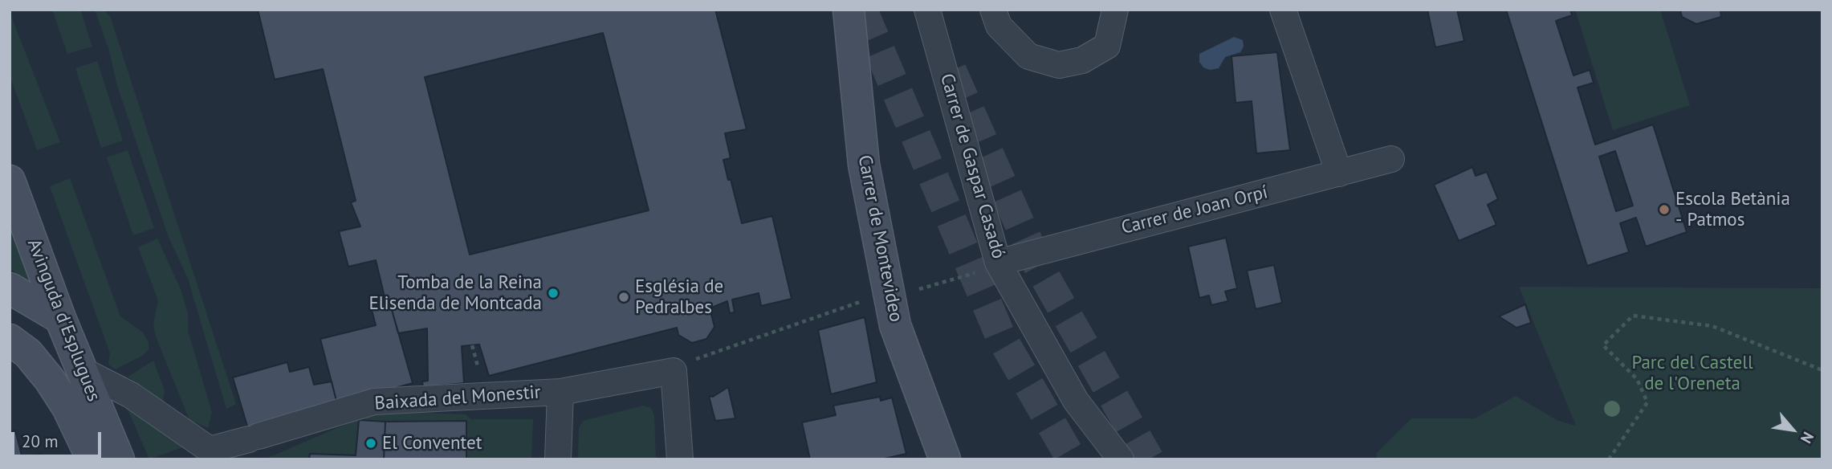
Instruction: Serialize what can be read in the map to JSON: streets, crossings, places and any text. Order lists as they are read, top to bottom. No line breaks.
{"streets":{"street":["Carrer de Gaspar Casadó","Carrer de Joan Orpí","Carrer de Montevideo","Avinguda d'Esplugues","Baixada del Monestir"]},"crossings":[["Carrer de Gaspar Casadó","Carrer de Joan Orpí"],["Avinguda d'Esplugues","Baixada del Monestir"]],"parks":["Parc del Castell de l'Oreneta"],"places":["Escola Betània - Patmos","Tomba de la Reina Elisenda de Montcada","Església de Pedralbes","El Conventet"],"scale_bar":"20 m","north":"bottom right"}
